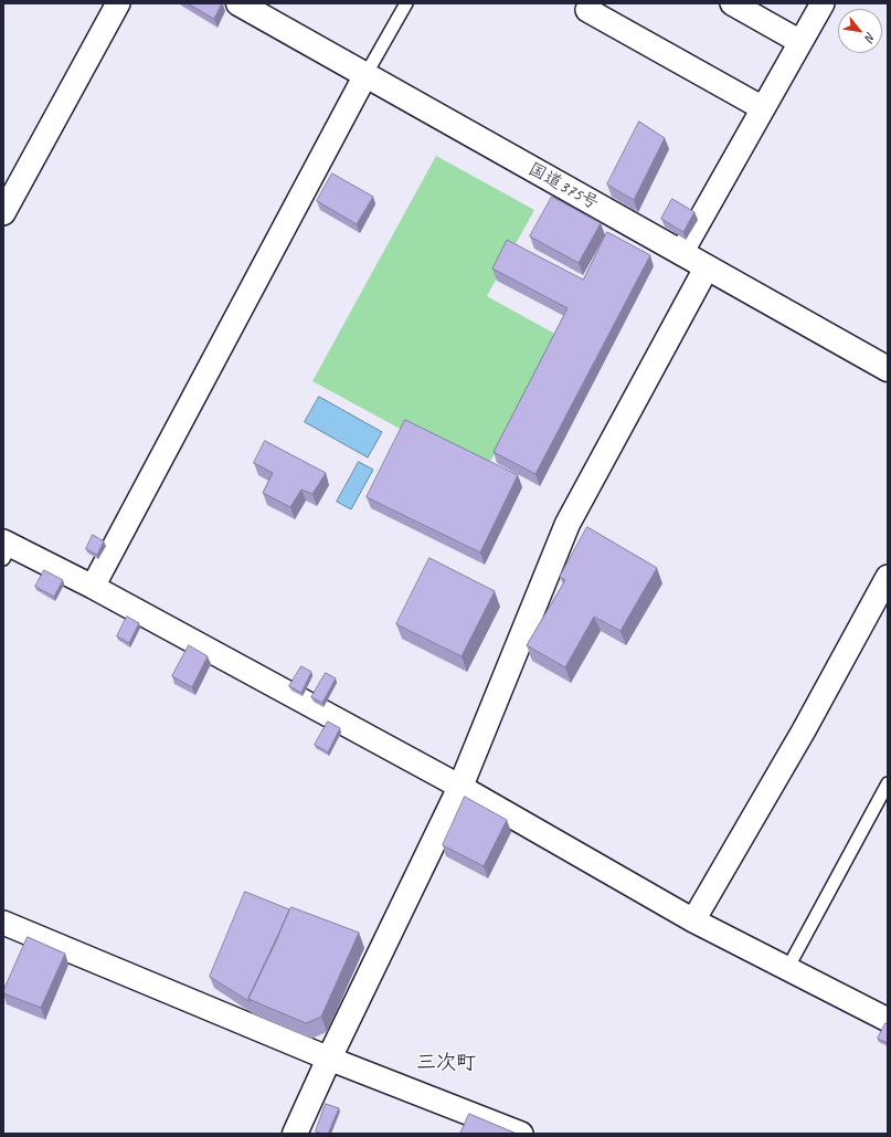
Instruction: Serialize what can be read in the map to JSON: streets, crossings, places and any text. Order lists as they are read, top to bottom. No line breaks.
{"streets":{"main road":["国道375号"]},"districts":["三次町"],"north":"bottom right"}
